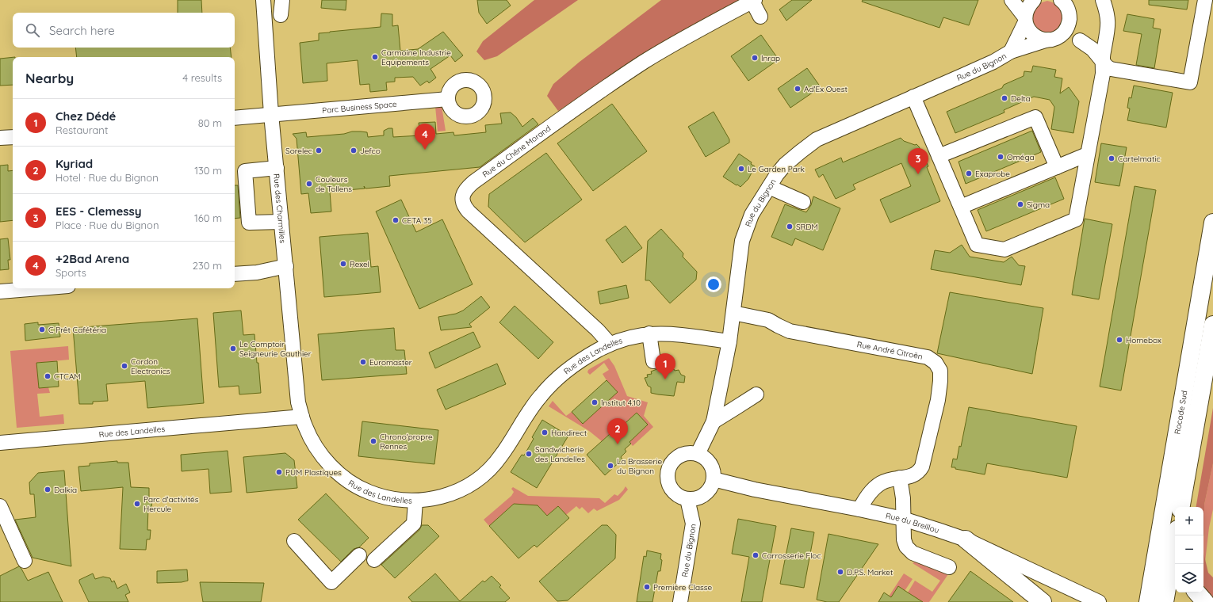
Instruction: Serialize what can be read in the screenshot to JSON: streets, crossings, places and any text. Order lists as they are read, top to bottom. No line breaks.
{"streets":{"highway":["Rocade Sud"],"street":["Rue du Bignon","Parc Business Space","Rue du Chêne Morand","Rue des Charmilles","Rue André Citroën","Rue des Landelles","Rue du Breillou"]},"crossings":[["Rue du Bignon","Rue André Citroën"],["Rue du Bignon","Rue des Landelles"],["Rue du Bignon","Rue du Breillou"],["Parc Business Space","Rue des Charmilles"],["Rue du Chêne Morand","Rue des Landelles"],["Rue des Charmilles","Rue des Landelles"],["Rue André Citroën","Rue du Breillou"]],"places":["Carmoine Industrie Equipements","Inrap","Ad'Ex Ouest","Delta","Sorelec","Jefco","Oméga","Cartelmatic","Le Garden Park","Exaprobe","Couleurs de Tollens","Sigma","CETA 35","SRDM","Rexel","C Prêt Cafétéria","Homebox","Le Comptoir Seigneurie Gauthier","Euromaster","Cordon Electronics","CTCAM","Institut 4.10","Handirect","Chrono'propre Rennes","Sandwicherie des Landelles","La Brasserie du Bignon","PUM Plastiques","Dalkia","Parc d'activités Hercule","Carrosserie Floc","D.P.S. Market","Première Classe"],"page":{"search":"Search here","heading":["Nearby","4 results"],"list":[{"mark":"1","name":"Chez Dédé","note":"Restaurant","value":"80 m"},{"mark":"2","name":"Kyriad","note":"Hotel · Rue du Bignon","value":"130 m"},{"mark":"3","name":"EES - Clemessy","note":"Place · Rue du Bignon","value":"160 m"},{"mark":"4","name":"+2Bad Arena","note":"Sports","value":"230 m"}],"pins":["4","3","1","2"],"map_buttons":["+","−"]}}
